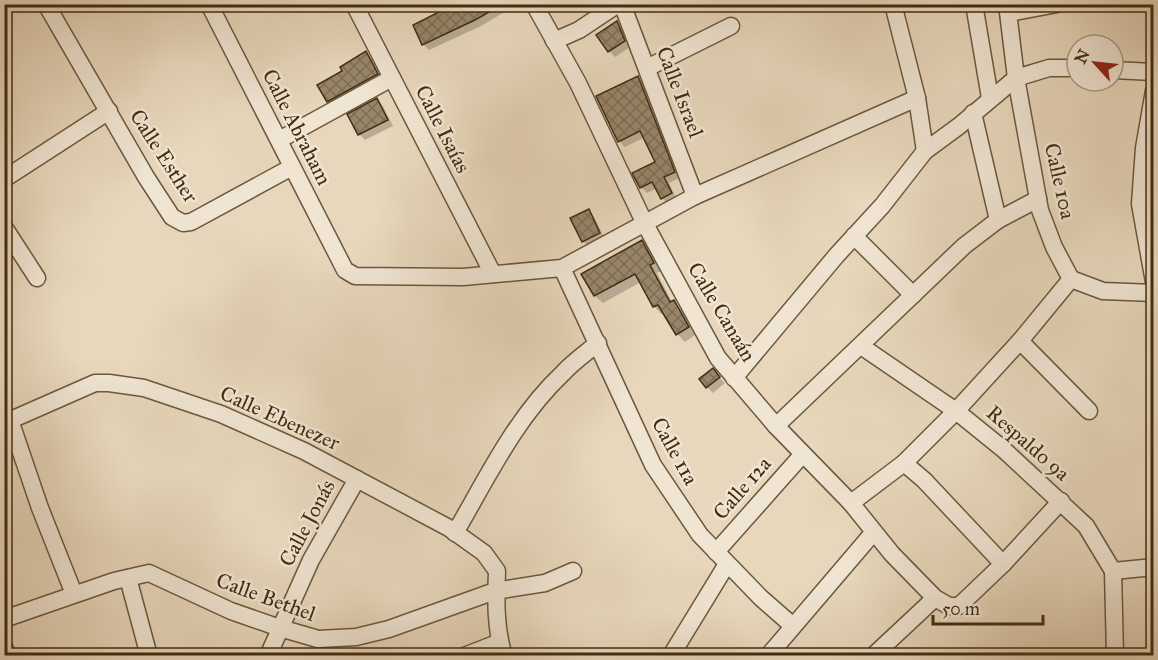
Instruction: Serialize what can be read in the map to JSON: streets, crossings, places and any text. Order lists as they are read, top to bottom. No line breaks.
{"streets":{"street":["Calle Israel","Calle Abraham","Calle Isaías","Calle Esther","Calle 10a","Calle Canaán","Calle Ebenezer","Respaldo 9a","Calle 11a","Calle 12a","Calle Jonás","Calle Bethel"]},"crossings":[["Calle Abraham","Calle Isaías"],["Calle Abraham","Calle Esther"],["Calle Canaán","Calle 12a"],["Calle Ebenezer","Calle Jonás"],["Calle Ebenezer","Calle Bethel"],["Calle 11a","Calle 12a"],["Calle Jonás","Calle Bethel"]],"scale_bar":"50 m","north":"top left"}
